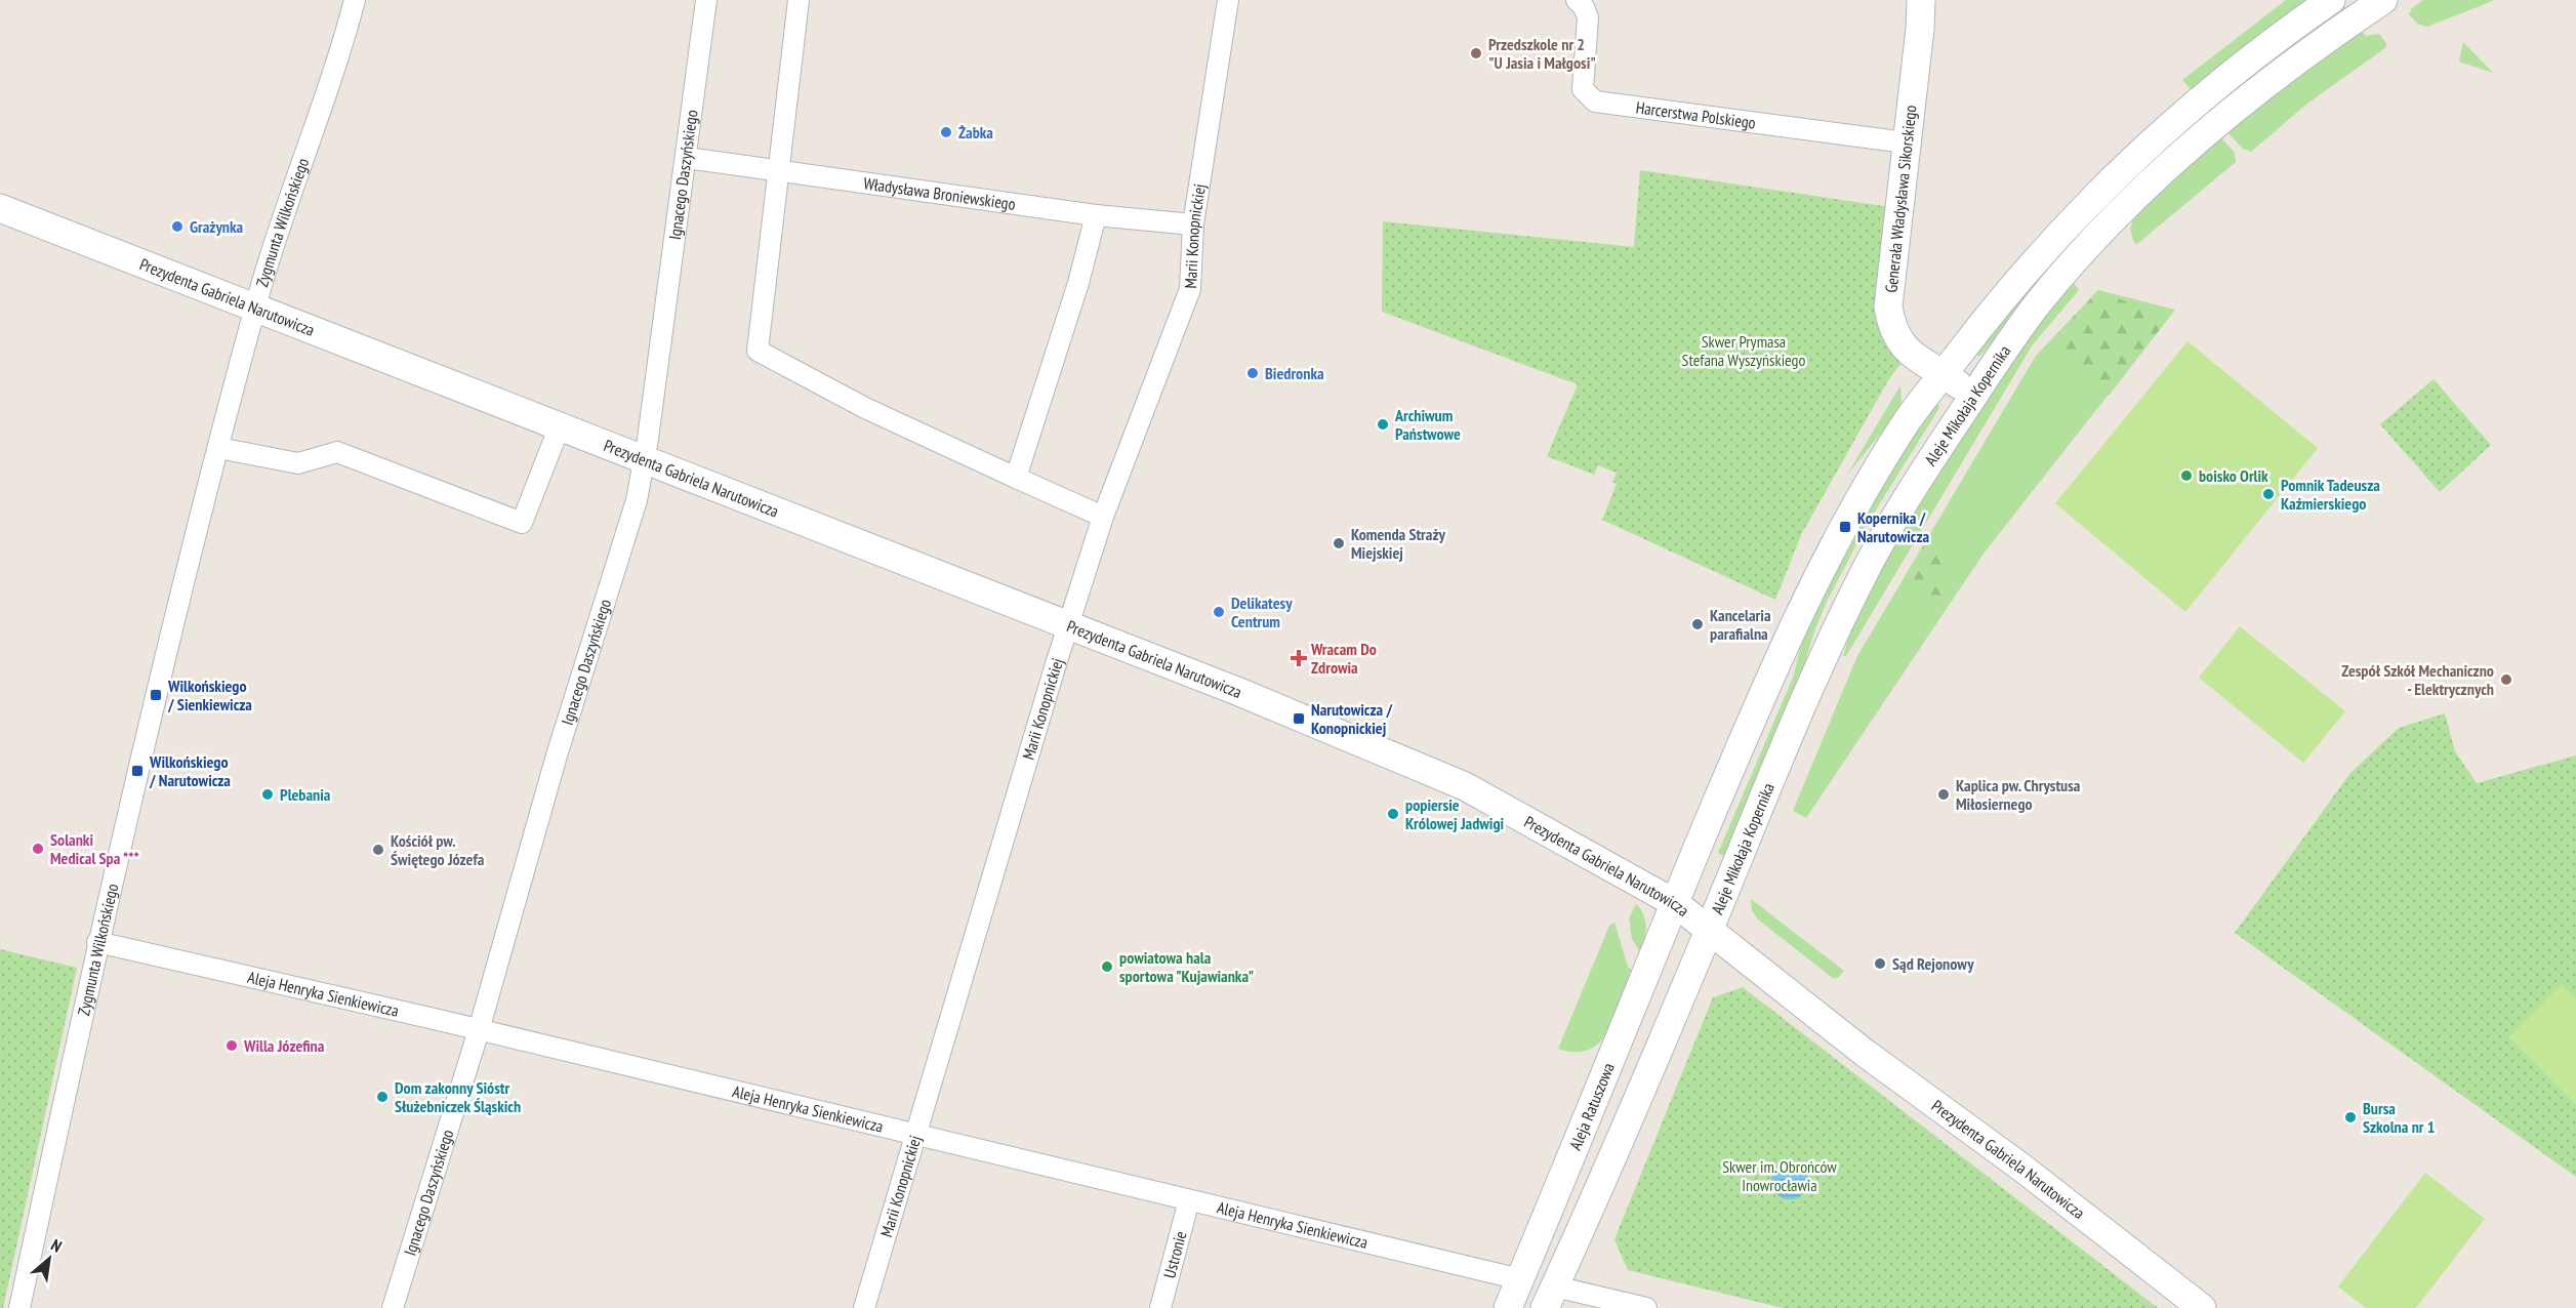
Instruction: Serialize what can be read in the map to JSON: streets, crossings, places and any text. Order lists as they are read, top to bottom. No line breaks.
{"streets":{"street":["Harcerstwa Polskiego","Ignacego Daszyńskiego","Władysława Broniewskiego","Generała Władysława Sikorskiego","Zygmunta Wilkońskiego","Marii Konopnickiej","Prezydenta Gabriela Narutowicza","Aleje Mikołaja Kopernika","Aleja Henryka Sienkiewicza","Aleja Ratuszowa","Ustronie"]},"crossings":[["Harcerstwa Polskiego","Generała Władysława Sikorskiego"],["Ignacego Daszyńskiego","Władysława Broniewskiego"],["Ignacego Daszyńskiego","Prezydenta Gabriela Narutowicza"],["Ignacego Daszyńskiego","Aleja Henryka Sienkiewicza"],["Władysława Broniewskiego","Marii Konopnickiej"],["Generała Władysława Sikorskiego","Aleje Mikołaja Kopernika"],["Zygmunta Wilkońskiego","Prezydenta Gabriela Narutowicza"],["Zygmunta Wilkońskiego","Aleja Henryka Sienkiewicza"],["Marii Konopnickiej","Prezydenta Gabriela Narutowicza"],["Marii Konopnickiej","Aleja Henryka Sienkiewicza"],["Prezydenta Gabriela Narutowicza","Aleje Mikołaja Kopernika"],["Prezydenta Gabriela Narutowicza","Aleja Ratuszowa"],["Aleje Mikołaja Kopernika","Aleja Ratuszowa"],["Aleja Henryka Sienkiewicza","Aleja Ratuszowa"],["Aleja Henryka Sienkiewicza","Ustronie"]],"parks":["Skwer Prymasa Stefana Wyszyńskiego","Skwer im. Obrońców Inowrocławia"],"places":{"other":["Przedszkole nr 2 \"U Jasia i Małgosi\"","Żabka","Grażynka","Biedronka","Archiwum Państwowe","boisko Orlik","Pomnik Tadeusza Kaźmierskiego","Komenda Straży Miejskiej","Delikatesy Centrum","Kancelaria parafialna","Zespół Szkół Mechaniczno - Elektrycznych","Plebania","Kaplica pw. Chrystusa Miłosiernego","popiersie Królowej Jadwigi","Solanki Medical Spa ***","Kościół pw. Świętego Józefa","Sąd Rejonowy","powiatowa hala sportowa \"Kujawianka\"","Willa Józefina","Dom zakonny Sióstr Służebniczek Śląskich","Bursa Szkolna nr 1"],"transit":["Kopernika / Narutowicza","Wilkońskiego / Sienkiewicza","Narutowicza / Konopnickiej","Wilkońskiego / Narutowicza"],"health":["Wracam Do Zdrowia"]},"north":"top right"}
